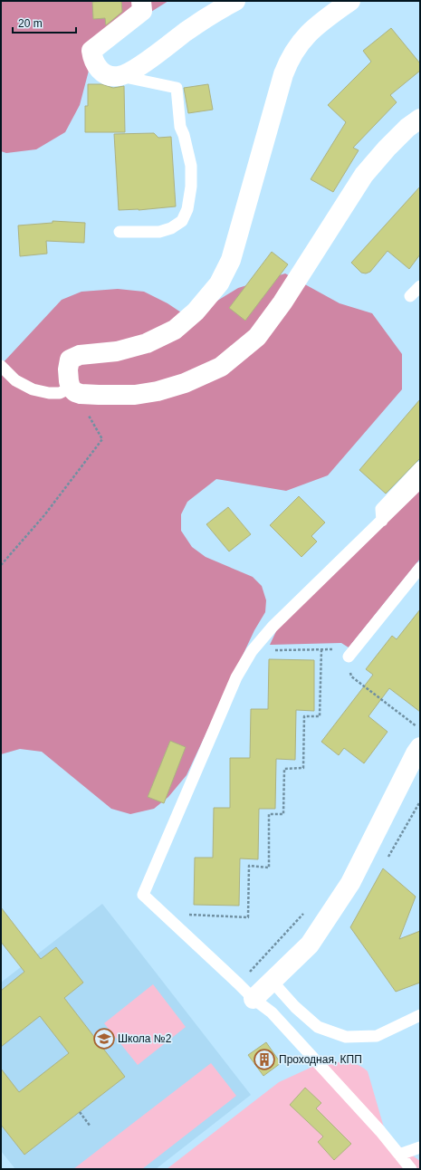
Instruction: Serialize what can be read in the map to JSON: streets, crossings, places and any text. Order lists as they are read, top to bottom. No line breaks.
{"places":{"school or university":["Школа №2"],"building":["Проходная, КПП"]},"scale_bar":"20 m"}
